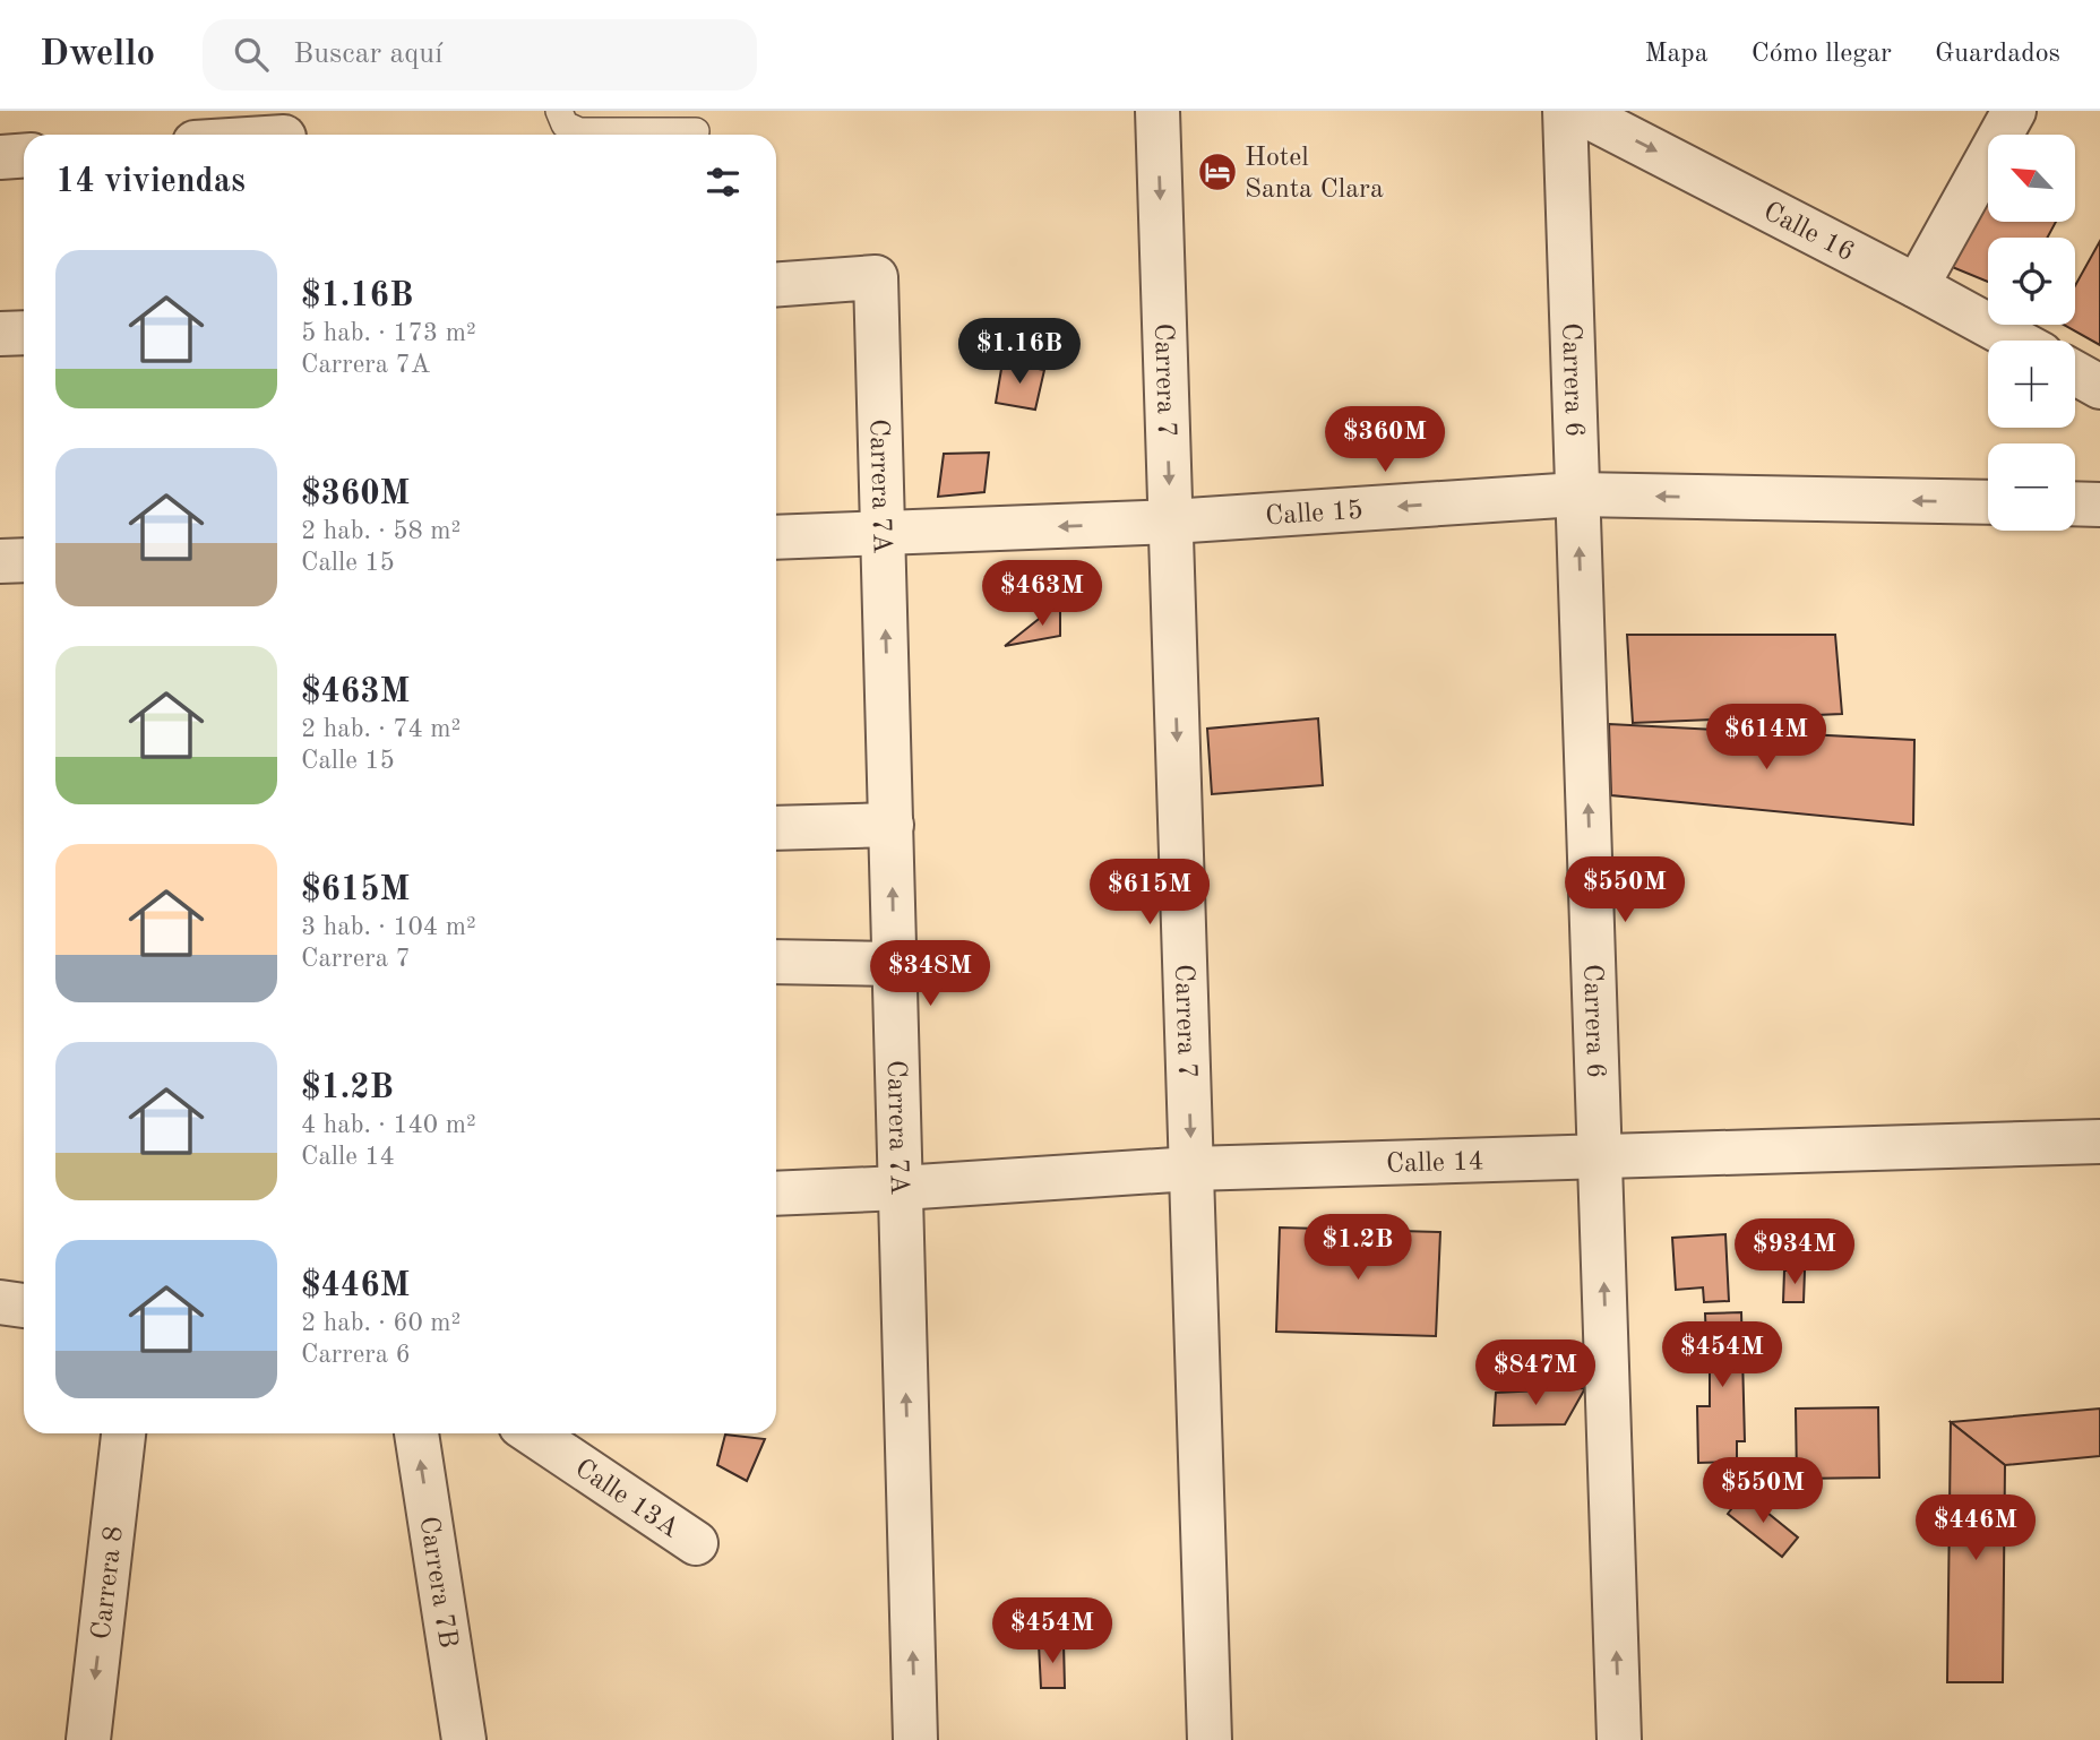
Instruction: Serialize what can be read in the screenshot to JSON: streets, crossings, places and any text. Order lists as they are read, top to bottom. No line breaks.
{"streets":{"street":["Calle 16","Carrera 7","Carrera 6","Carrera 7A","Calle 15","Calle 14","Calle 13A","Carrera 8","Carrera 7B"]},"crossings":[["Carrera 7","Calle 15"],["Carrera 7","Calle 14"],["Carrera 6","Calle 15"],["Carrera 6","Calle 14"],["Carrera 7A","Calle 15"],["Carrera 7A","Calle 14"]],"one_way":["Calle 16","Carrera 7","Carrera 6","Carrera 7A","Calle 15","Carrera 8","Carrera 7B"],"places":{"hotel":["Hotel Santa Clara"]},"north":"top left","page":{"header":"Dwello","search":"Buscar aquí","nav":["Mapa","Cómo llegar","Guardados"],"map_buttons":["+","−"],"heading":"14 viviendas","list":[{"name":"$1.16B","note":"5 hab. · 173 m² · Carrera 7A"},{"name":"$360M","note":"2 hab. · 58 m² · Calle 15"},{"name":"$463M","note":"2 hab. · 74 m² · Calle 15"},{"name":"$615M","note":"3 hab. · 104 m² · Carrera 7"},{"name":"$1.2B","note":"4 hab. · 140 m² · Calle 14"},{"name":"$446M","note":"2 hab. · 60 m² · Carrera 6"}],"price":["$1.16B","$360M","$463M","$614M","$550M","$615M","$348M","$1.2B","$934M","$454M","$847M","$550M","$446M","$454M"]}}
